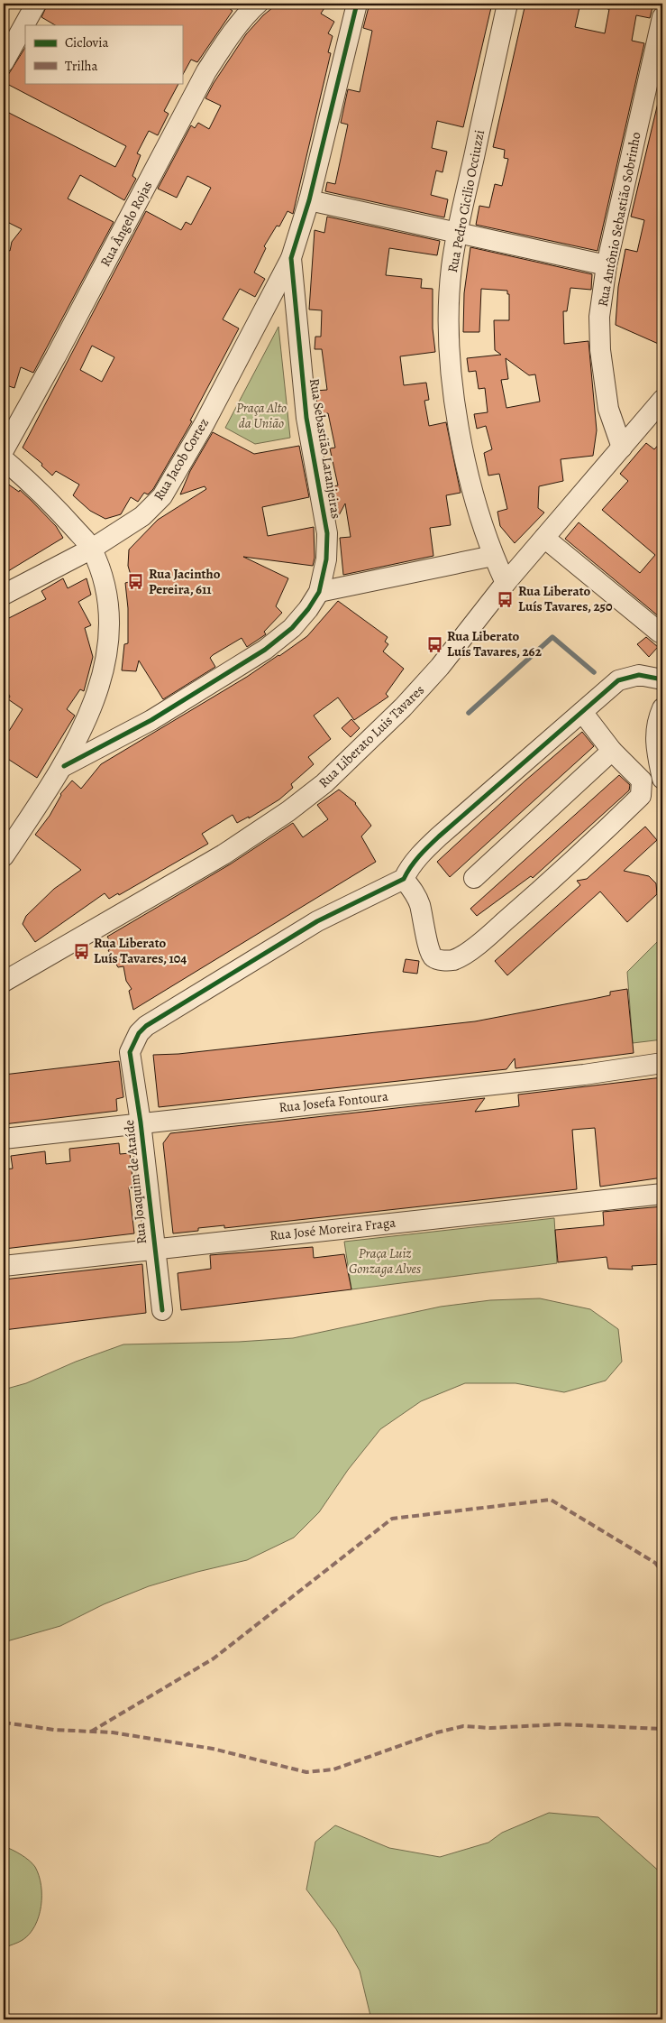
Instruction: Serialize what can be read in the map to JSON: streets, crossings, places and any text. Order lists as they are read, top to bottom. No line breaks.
{"streets":{"street":["Rua Pedro Cicilio Occiuzzi","Rua Antônio Sebastião Sobrinho","Rua Ângelo Rojas","Rua Sebastião Laranjeiras","Rua Jacob Cortez","Rua Liberato Luis Tavares","Rua Josefa Fontoura","Rua Joaquim de Ataíde","Rua José Moreira Fraga"]},"crossings":[["Rua Pedro Cicilio Occiuzzi","Rua Liberato Luis Tavares"],["Rua Antônio Sebastião Sobrinho","Rua Liberato Luis Tavares"],["Rua Sebastião Laranjeiras","Rua Jacob Cortez"],["Rua Josefa Fontoura","Rua Joaquim de Ataíde"],["Rua Joaquim de Ataíde","Rua José Moreira Fraga"]],"parks":["Praça Alto da União","Praça Luiz Gonzaga Alves"],"places":{"bus stop":["Rua Jacintho Pereira, 611","Rua Liberato Luís Tavares, 250","Rua Liberato Luís Tavares, 262","Rua Liberato Luís Tavares, 104"]},"legend":["Ciclovia","Trilha"]}
